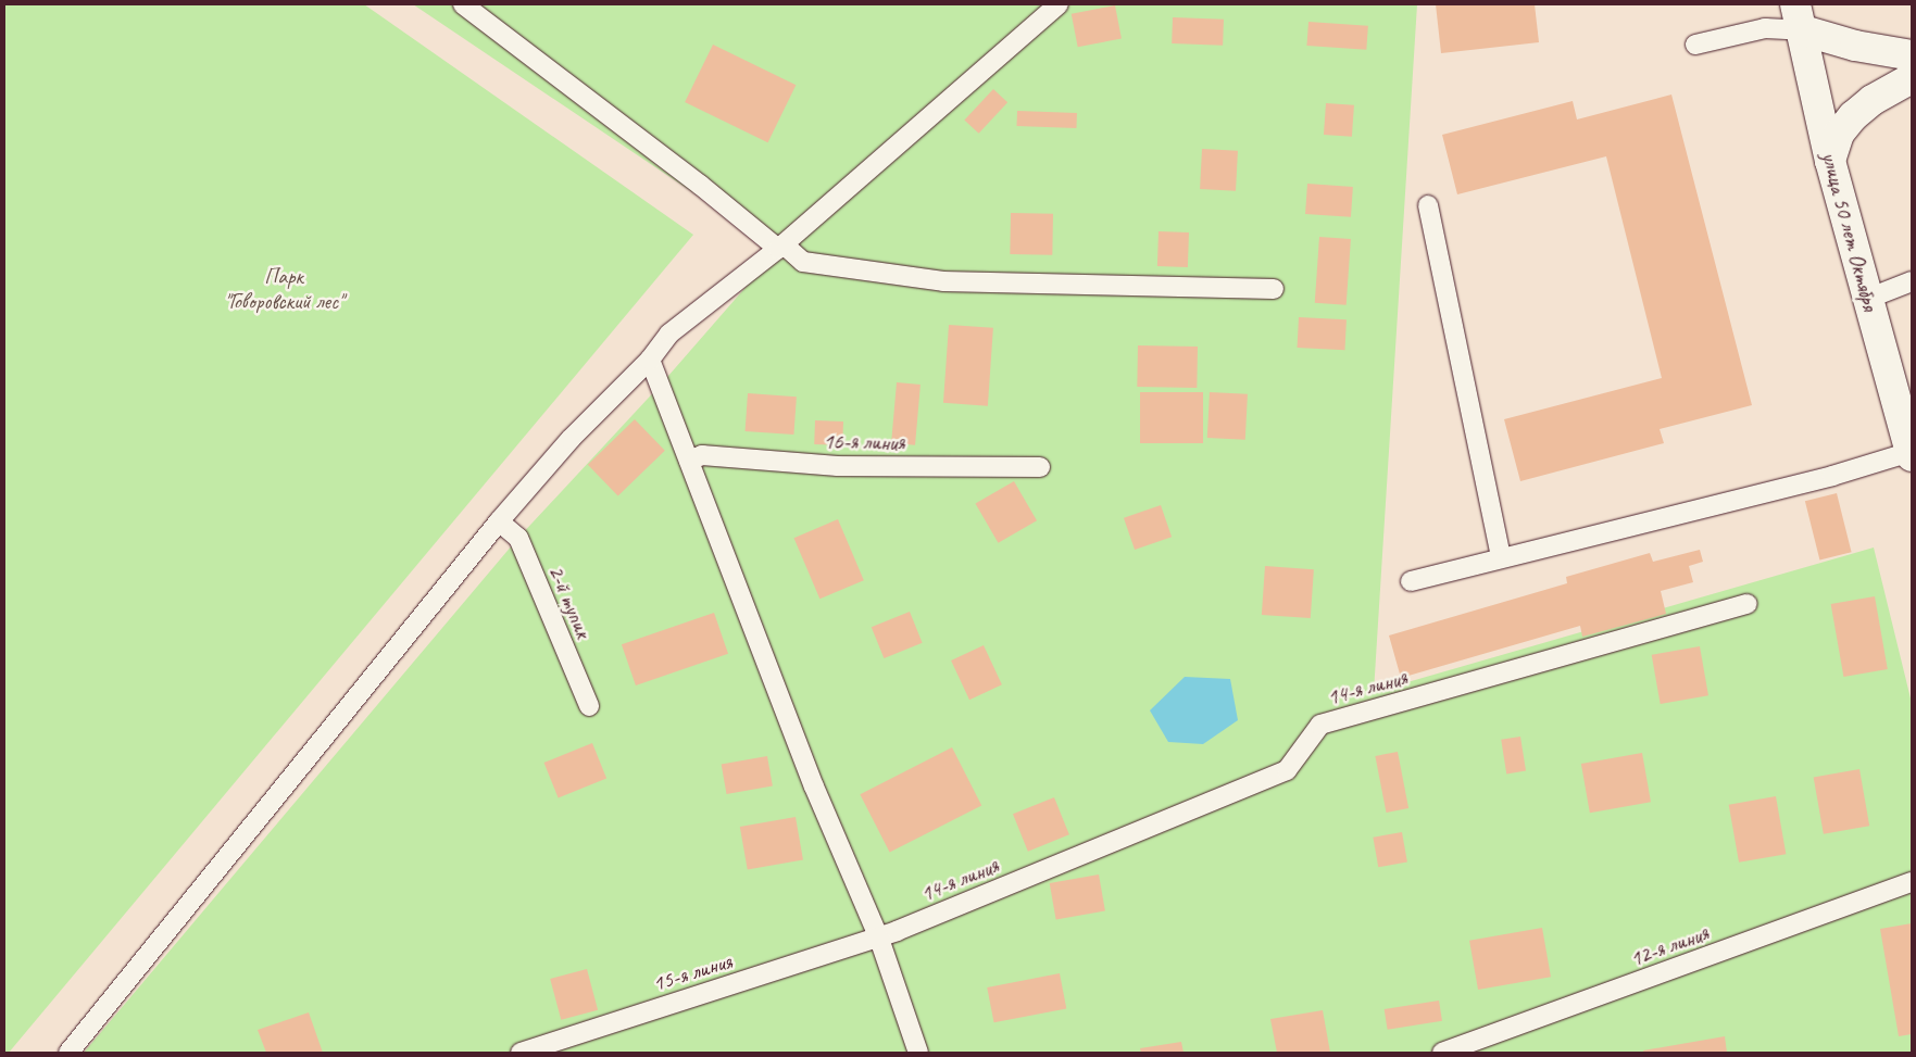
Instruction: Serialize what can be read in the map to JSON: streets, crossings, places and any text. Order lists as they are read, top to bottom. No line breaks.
{"streets":{"street":["улица 50 лет Октября"],"lane":["16-я линия","2-й тупик","14-я линия","12-я линия","15-я линия"]},"crossings":[["14-я линия","15-я линия"]],"parks":["Парк \"Говоровский лес\""]}
